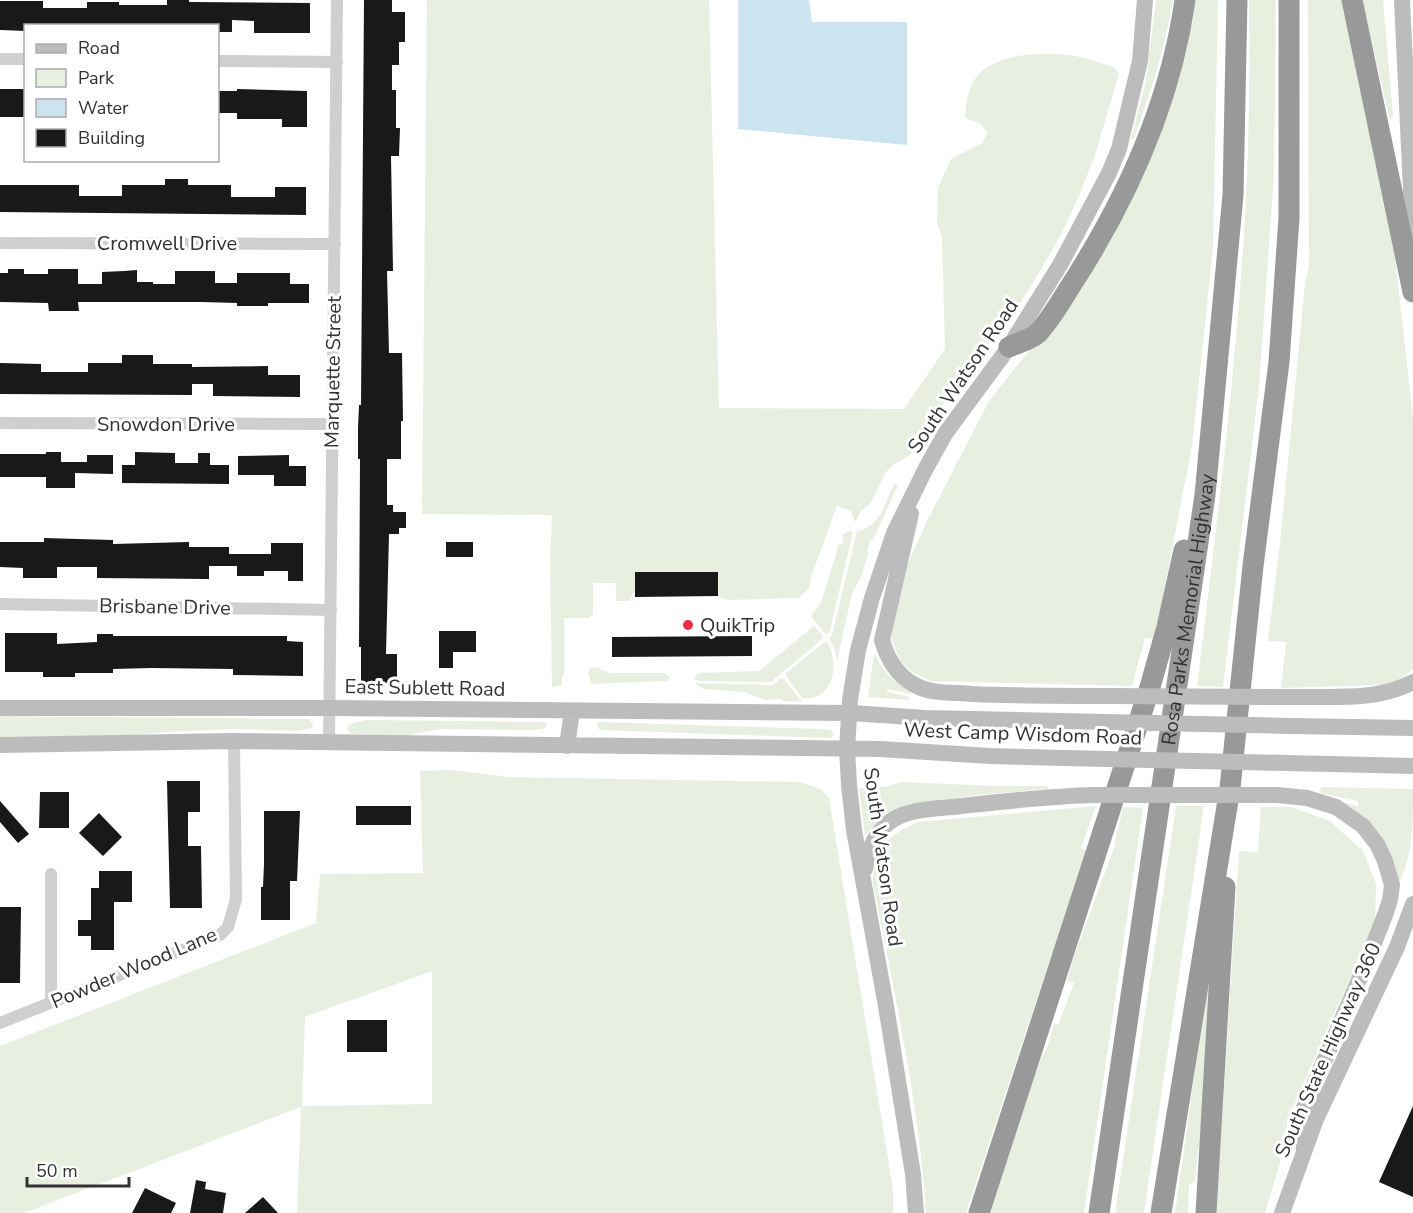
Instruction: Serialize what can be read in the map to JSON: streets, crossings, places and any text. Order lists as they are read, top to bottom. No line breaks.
{"streets":{"highway":["Rosa Parks Memorial Highway"],"main road":["South Watson Road","East Sublett Road","West Camp Wisdom Road","South State Highway 360"],"street":["Cromwell Drive","Marquette Street","Snowdon Drive","Brisbane Drive","Powder Wood Lane"]},"crossings":[["Cromwell Drive","Marquette Street"],["Marquette Street","Snowdon Drive"],["Marquette Street","Brisbane Drive"],["Marquette Street","East Sublett Road"],["South Watson Road","East Sublett Road"],["South Watson Road","West Camp Wisdom Road"],["East Sublett Road","West Camp Wisdom Road"]],"places":["QuikTrip"],"legend":["Road","Park","Water","Building"],"scale_bar":"50 m"}
